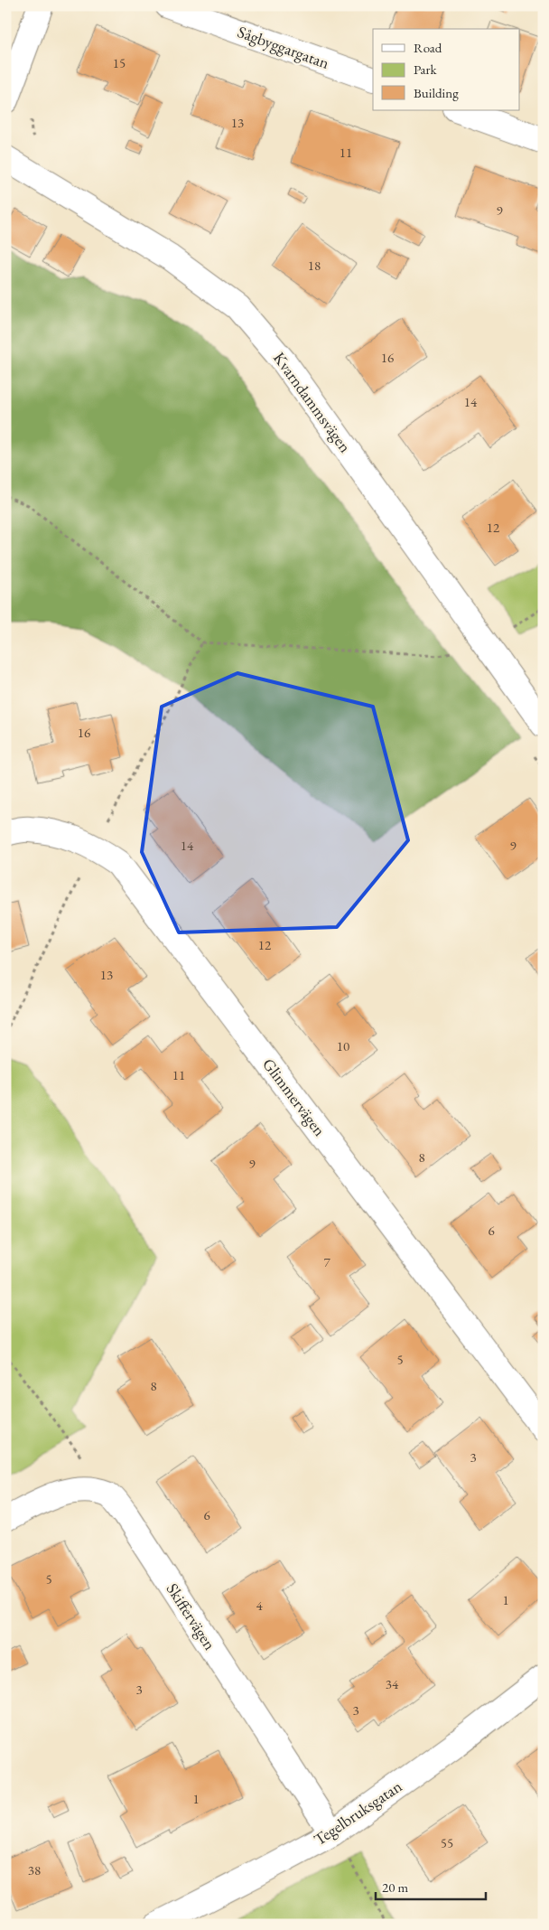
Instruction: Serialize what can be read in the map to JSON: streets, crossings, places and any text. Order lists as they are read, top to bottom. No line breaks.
{"streets":{"street":["Sågbyggargatan","Kvarndammsvägen","Glimmervägen","Skiffervägen","Tegelbruksgatan"]},"crossings":[["Skiffervägen","Tegelbruksgatan"]],"house_numbers":["15","13","11","9","18","16","14","12","16","14","9","12","13","10","11","8","9","6","7","5","8","3","6","5","1","4","34","3","3","1","55","38"],"legend":["Road","Park","Building"],"scale_bar":"20 m"}
